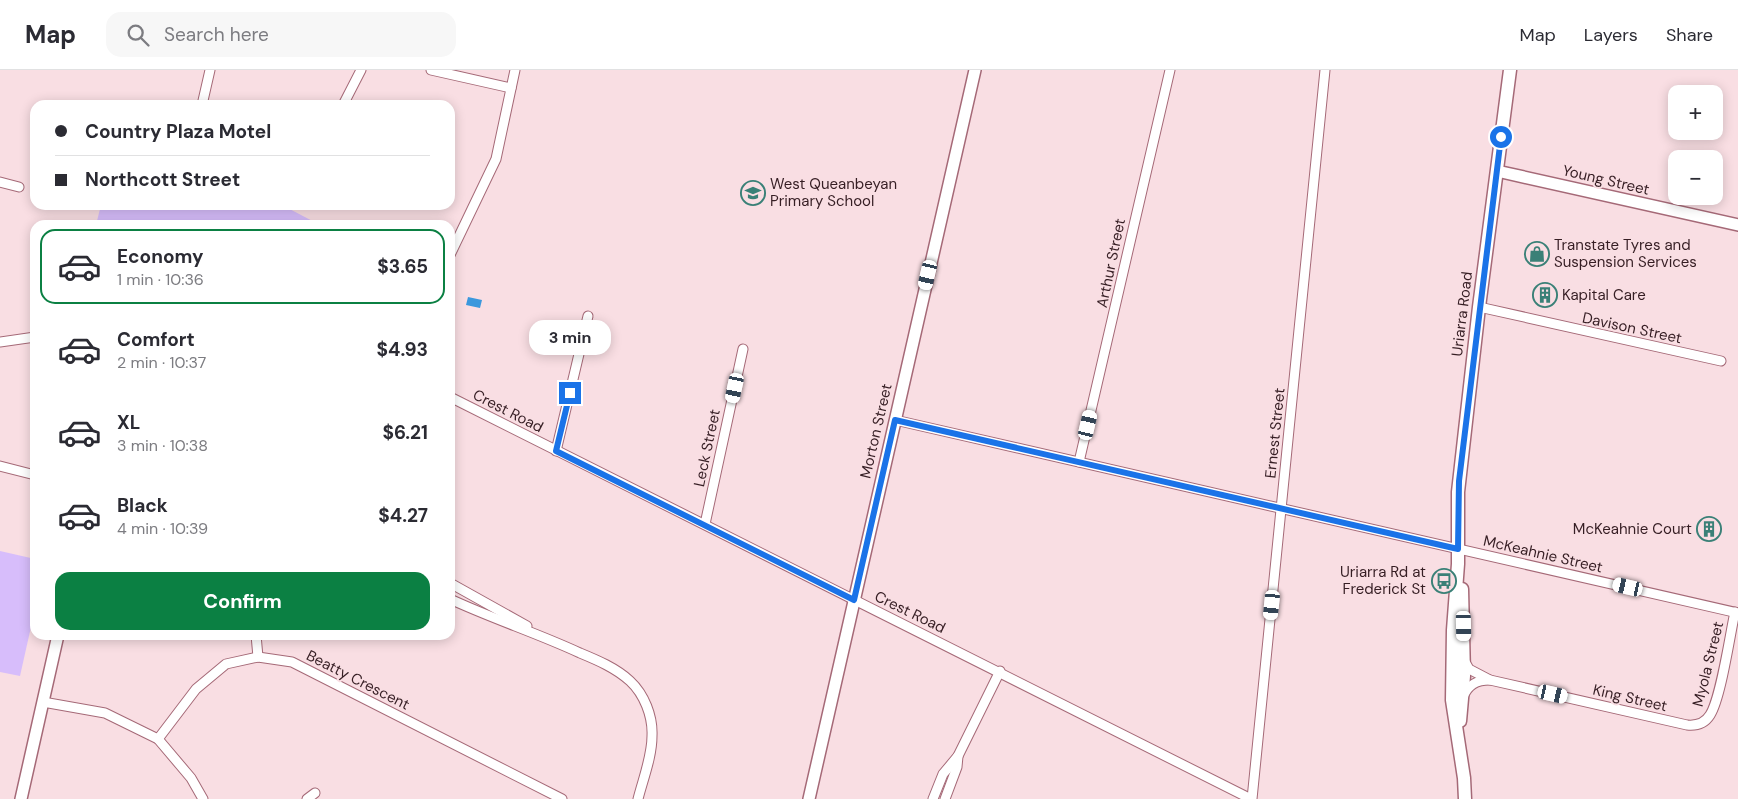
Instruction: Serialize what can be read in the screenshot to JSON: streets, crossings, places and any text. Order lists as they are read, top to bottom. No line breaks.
{"streets":{"main road":["Uriarra Road"],"street":["Young Street","Arthur Street","Davison Street","Crest Road","Morton Street","Ernest Street","Leck Street","McKeahnie Street","Myola Street","Beatty Crescent","King Street"]},"crossings":[["Young Street","Uriarra Road"],["Arthur Street","McKeahnie Street"],["Uriarra Road","Davison Street"],["Uriarra Road","McKeahnie Street"],["Uriarra Road","King Street"],["Crest Road","Morton Street"],["Crest Road","Ernest Street"],["Crest Road","Leck Street"],["Morton Street","McKeahnie Street"],["Ernest Street","McKeahnie Street"],["McKeahnie Street","Myola Street"],["Myola Street","King Street"]],"places":{"school or university":["West Queanbeyan Primary School"],"shop":["Transtate Tyres and Suspension Services"],"building":["Kapital Care","McKeahnie Court"],"bus stop":["Uriarra Rd at Frederick St"]},"page":{"header":"Map","search":"Search here","nav":["Map","Layers","Share"],"map_buttons":["+","−"],"banner":["Country Plaza Motel","Northcott Street"],"list":[{"name":"Economy","note":"1 min · 10:36","value":"$3.65"},{"name":"Comfort","note":"2 min · 10:37","value":"$4.93"},{"name":"XL","note":"3 min · 10:38","value":"$6.21"},{"name":"Black","note":"4 min · 10:39","value":"$4.27"}],"bubble":"3 min","buttons":"Confirm"}}
